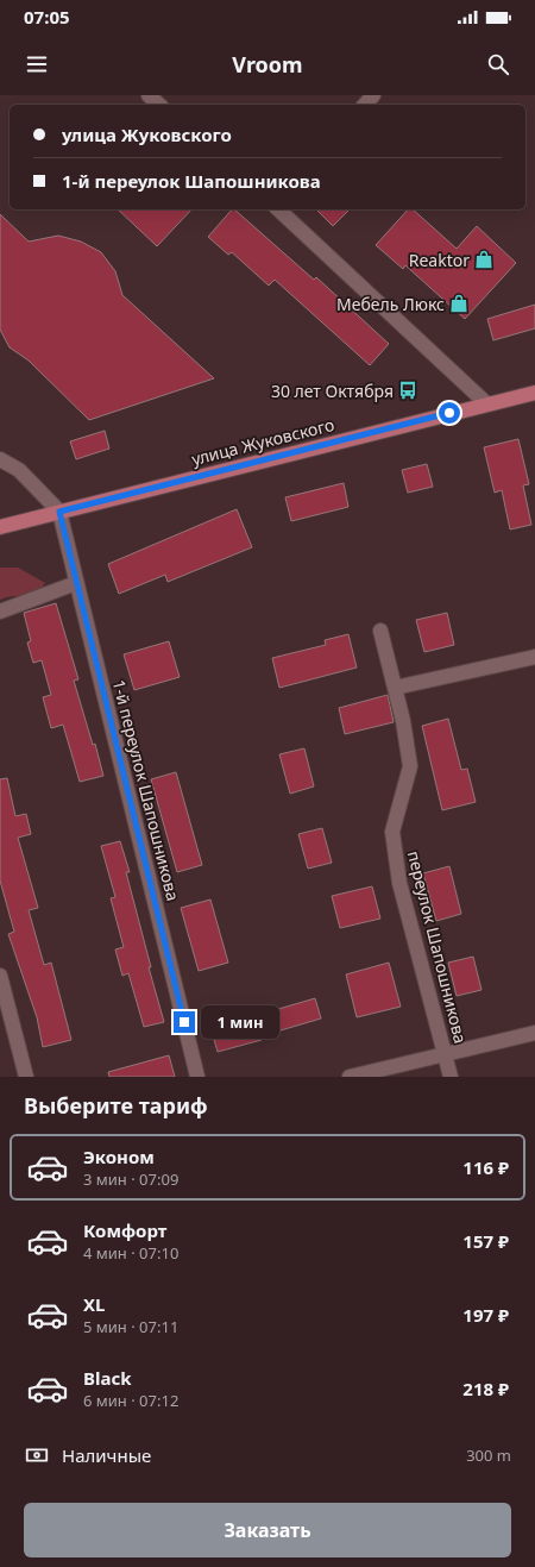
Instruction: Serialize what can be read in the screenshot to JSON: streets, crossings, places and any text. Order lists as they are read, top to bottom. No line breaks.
{"streets":{"main road":["улица Жуковского"],"street":["1-й переулок Шапошникова","переулок Шапошникова"]},"crossings":[["улица Жуковского","1-й переулок Шапошникова"]],"places":{"shop":["Reaktor","Мебель Люкс"],"bus stop":["30 лет Октября"]},"page":{"status":"07:05","header":"Vroom","banner":["улица Жуковского","1-й переулок Шапошникова"],"bubble":"1 мин","heading":"Выберите тариф","list":[{"name":"Эконом","note":"3 мин · 07:09","value":"116 ₽"},{"name":"Комфорт","note":"4 мин · 07:10","value":"157 ₽"},{"name":"XL","note":"5 мин · 07:11","value":"197 ₽"},{"name":"Black","note":"6 мин · 07:12","value":"218 ₽"}],"pay":["Наличные","300 m"],"buttons":"Заказать"}}
